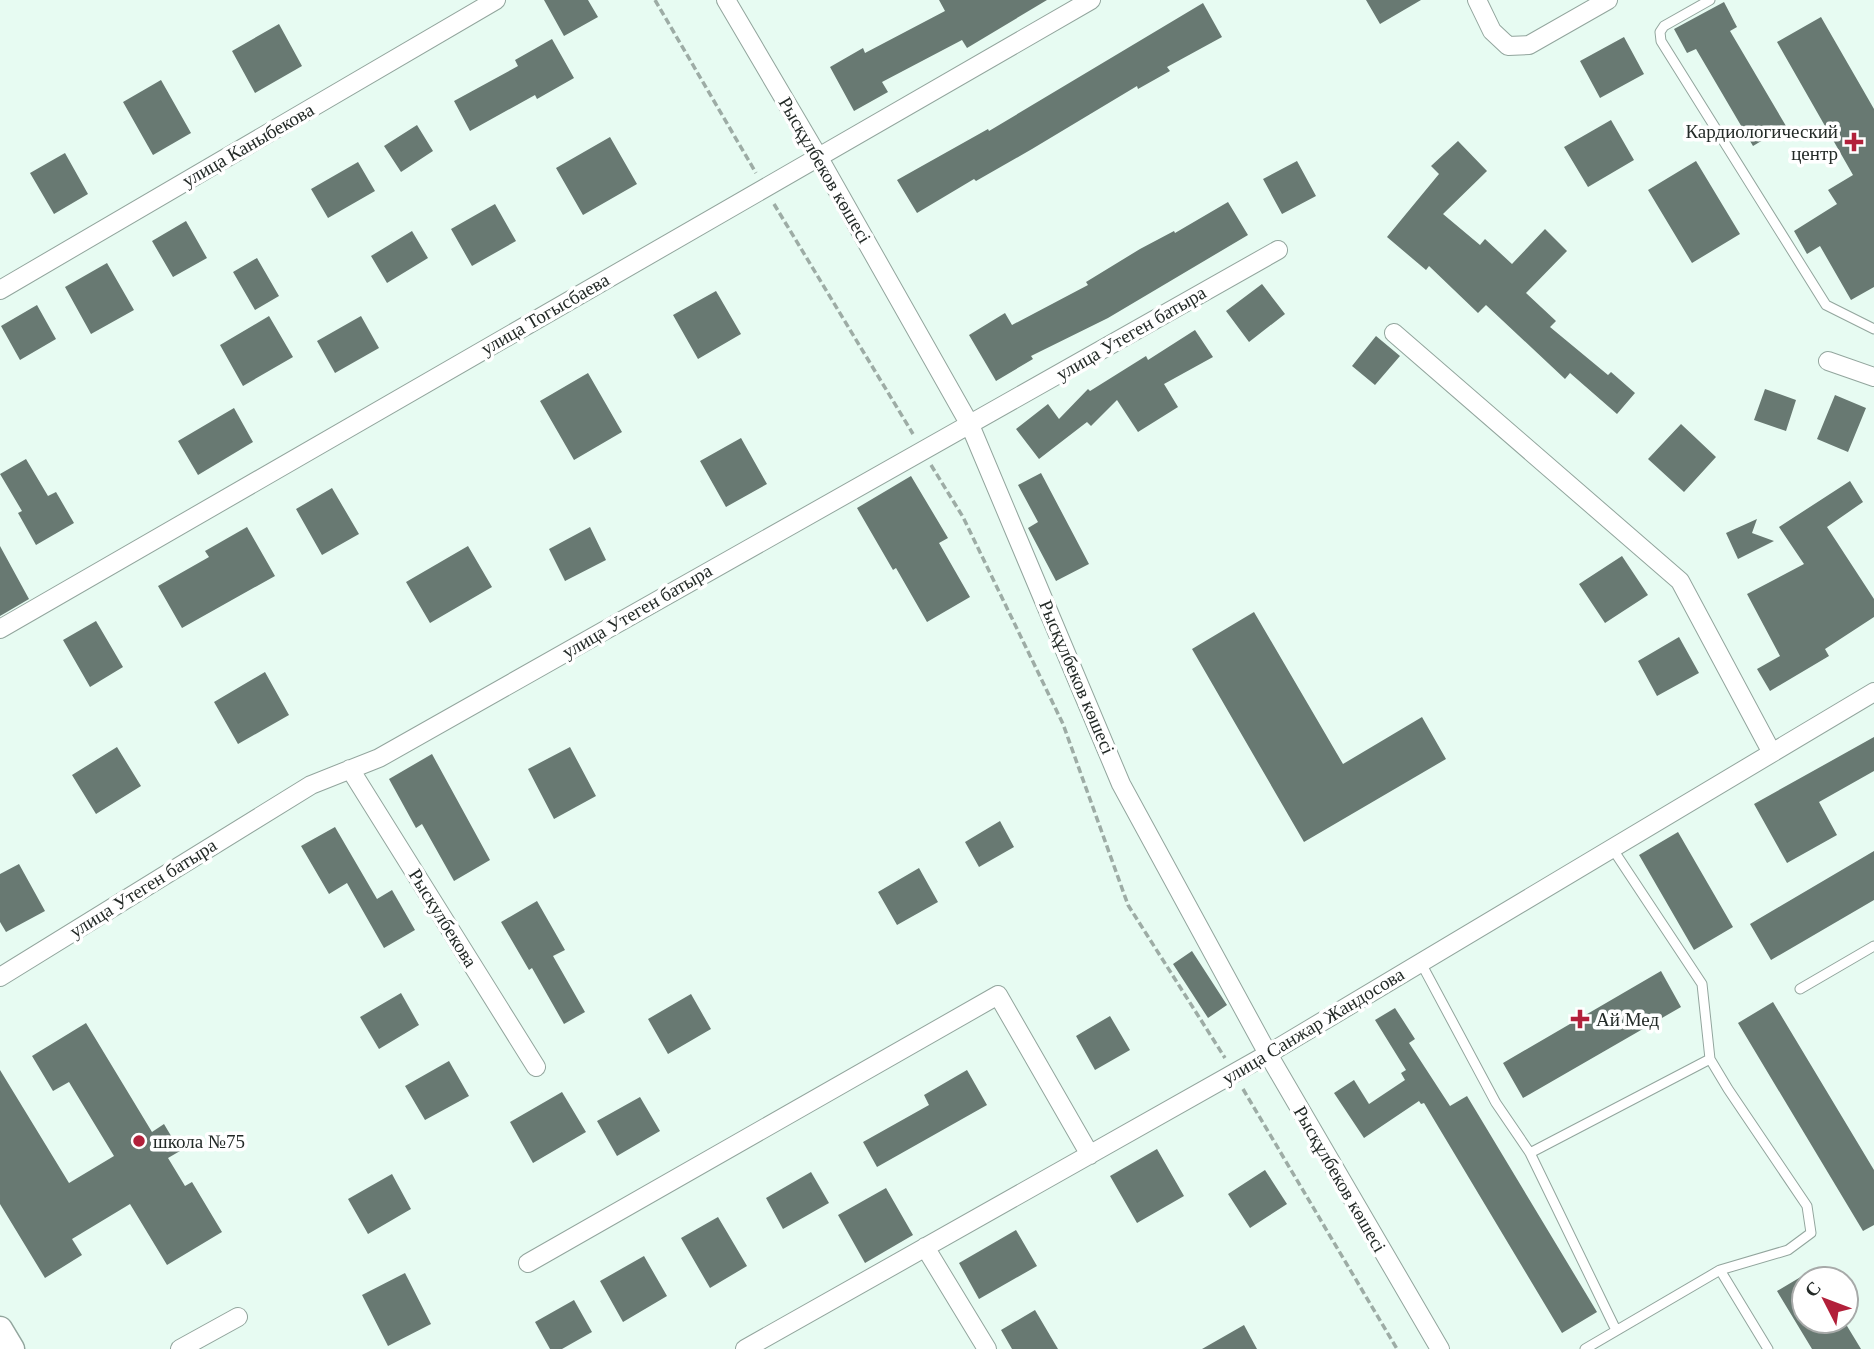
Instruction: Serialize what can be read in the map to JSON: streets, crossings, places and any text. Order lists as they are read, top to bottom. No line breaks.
{"streets":{"street":["улица Каныбекова","Рысқұлбеков көшесі","улица Тогысбаева","улица Утеген батыра","Рыскулбекова","улица Санжар Жандосова"]},"crossings":[["Рысқұлбеков көшесі","улица Тогысбаева"],["Рысқұлбеков көшесі","улица Утеген батыра"],["Рысқұлбеков көшесі","улица Санжар Жандосова"],["улица Утеген батыра","Рыскулбекова"]],"places":{"health":["Кардиологический центр","Ай Мед"],"other":["школа №75"]},"north":"top left"}
